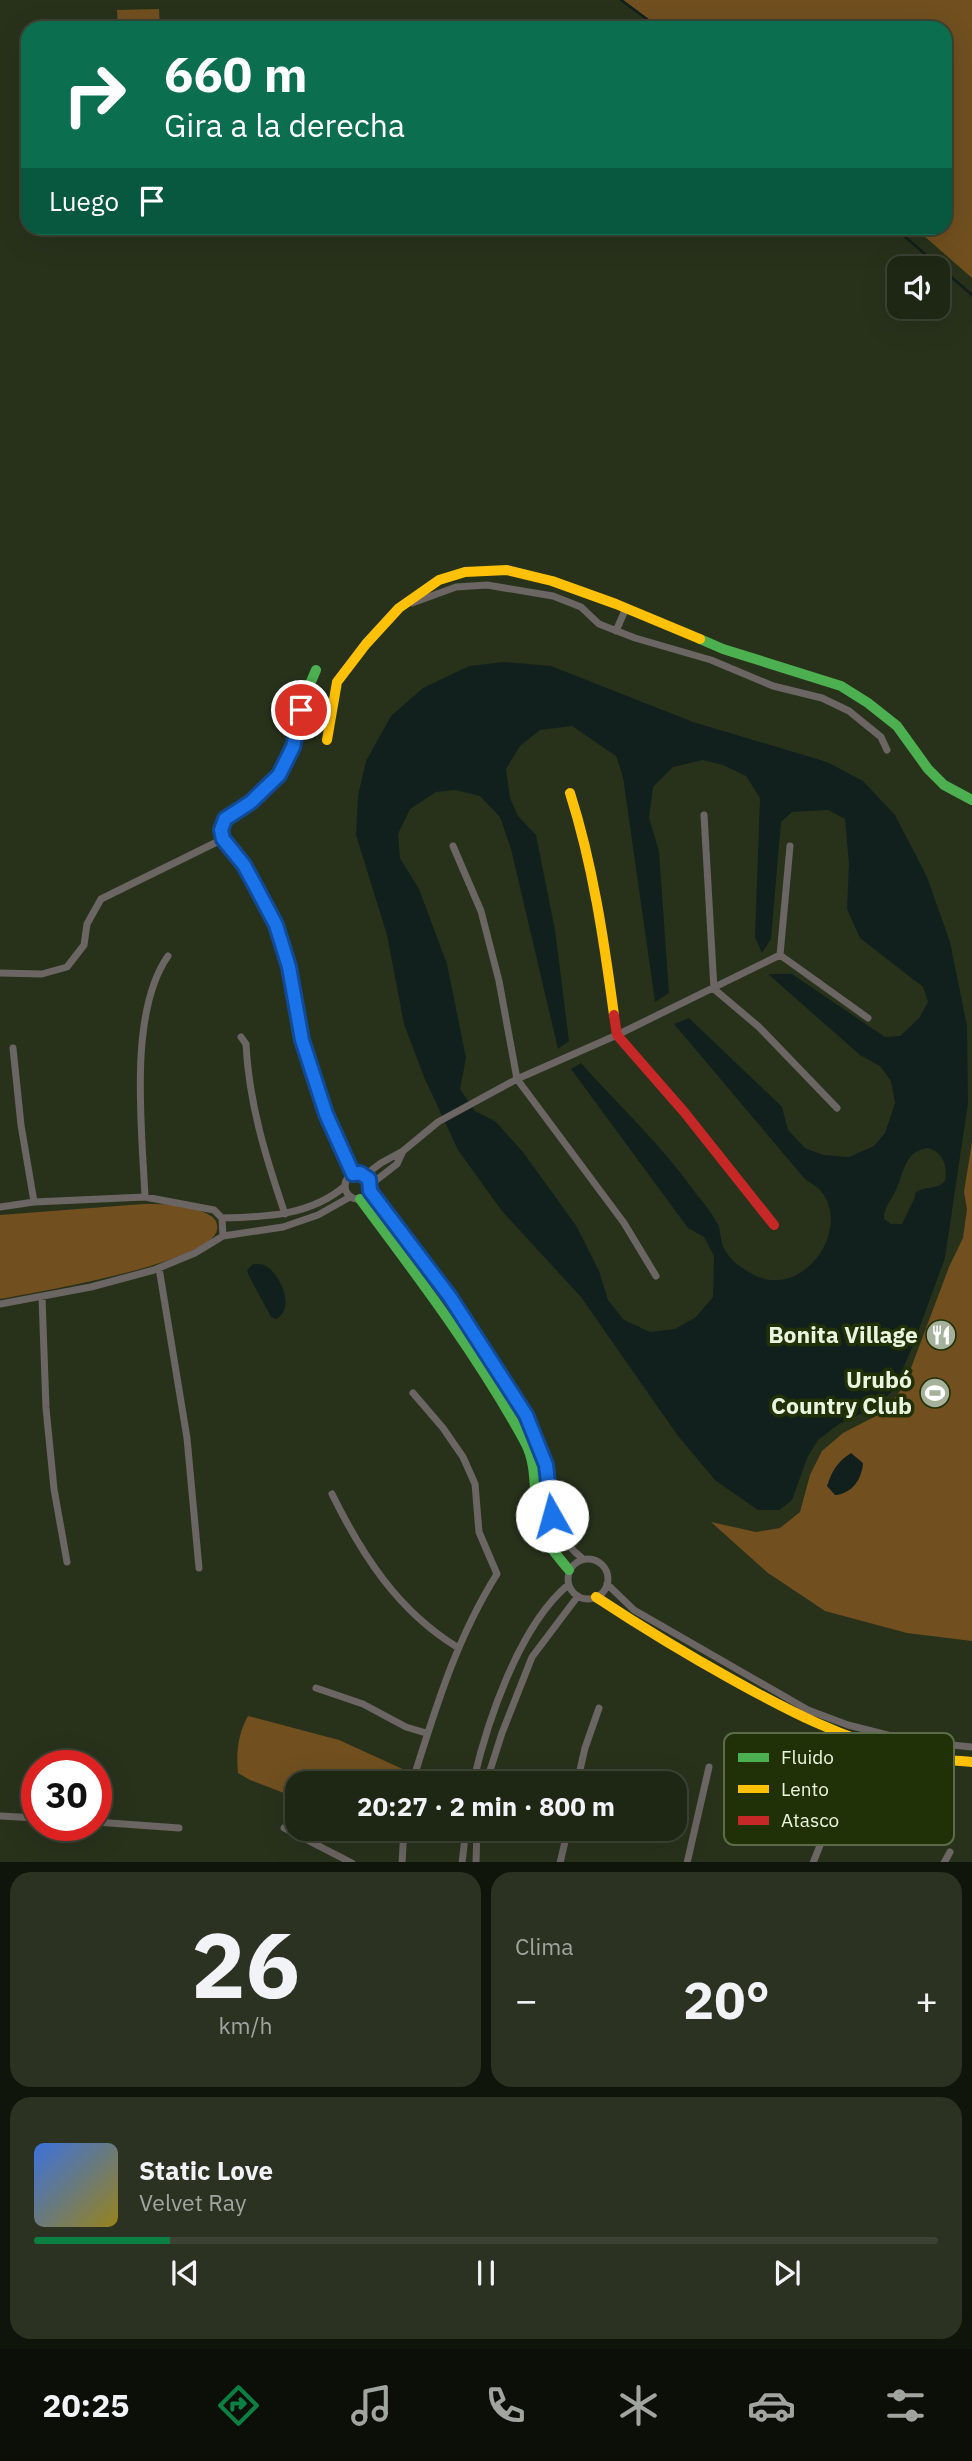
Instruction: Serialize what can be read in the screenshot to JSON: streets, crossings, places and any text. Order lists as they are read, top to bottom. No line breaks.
{"places":{"restaurant":["Bonita Village"],"sports":["Urubó Country Club"]},"legend":["Fluido","Lento","Atasco"],"page":{"turn":["660 m","Gira a la derecha"],"then":"Luego","limit":"30","trip":"20:27 · 2 min · 800 m","tile":[["26","km/h"],"Clima"],"heat":["−","20°","+"],"song":["Static Love","Velvet Ray"],"tabs":"20:25"}}
